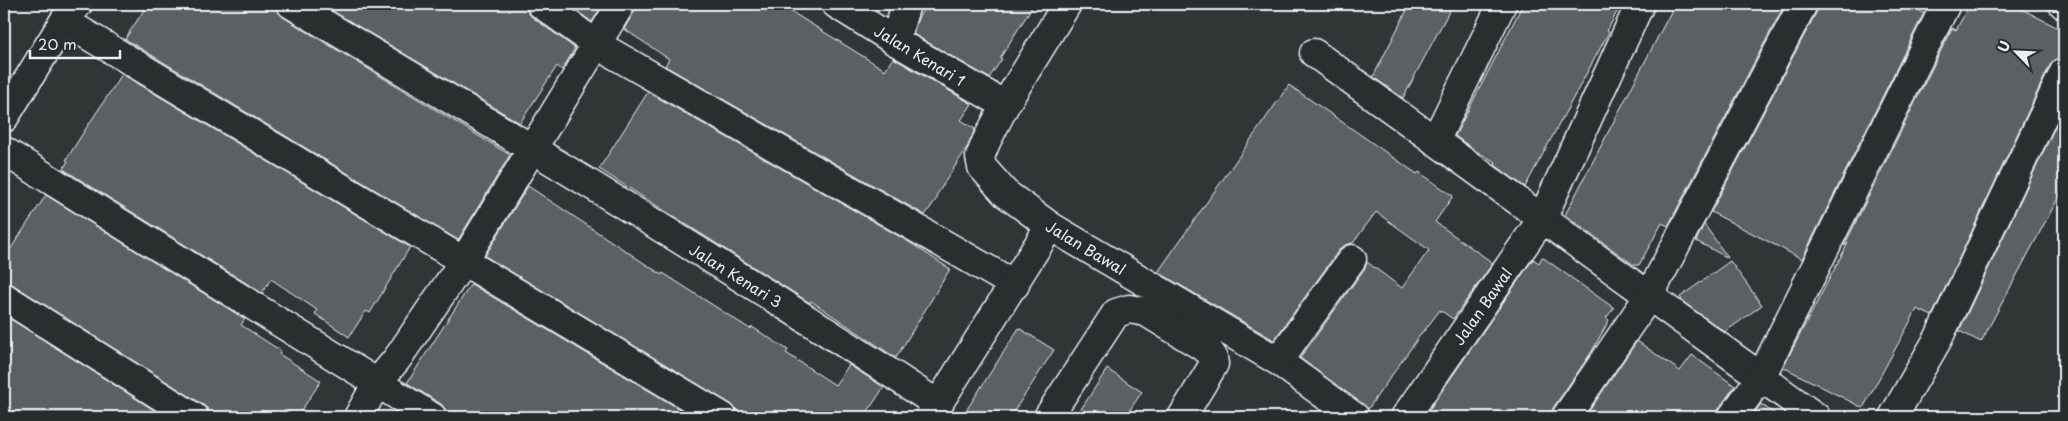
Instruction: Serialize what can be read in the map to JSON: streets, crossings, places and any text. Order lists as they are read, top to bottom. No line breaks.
{"streets":{"street":["Jalan Kenari 1","Jalan Bawal","Jalan Kenari 3"]},"crossings":[["Jalan Kenari 1","Jalan Bawal"]],"scale_bar":"20 m","north":"top left"}
